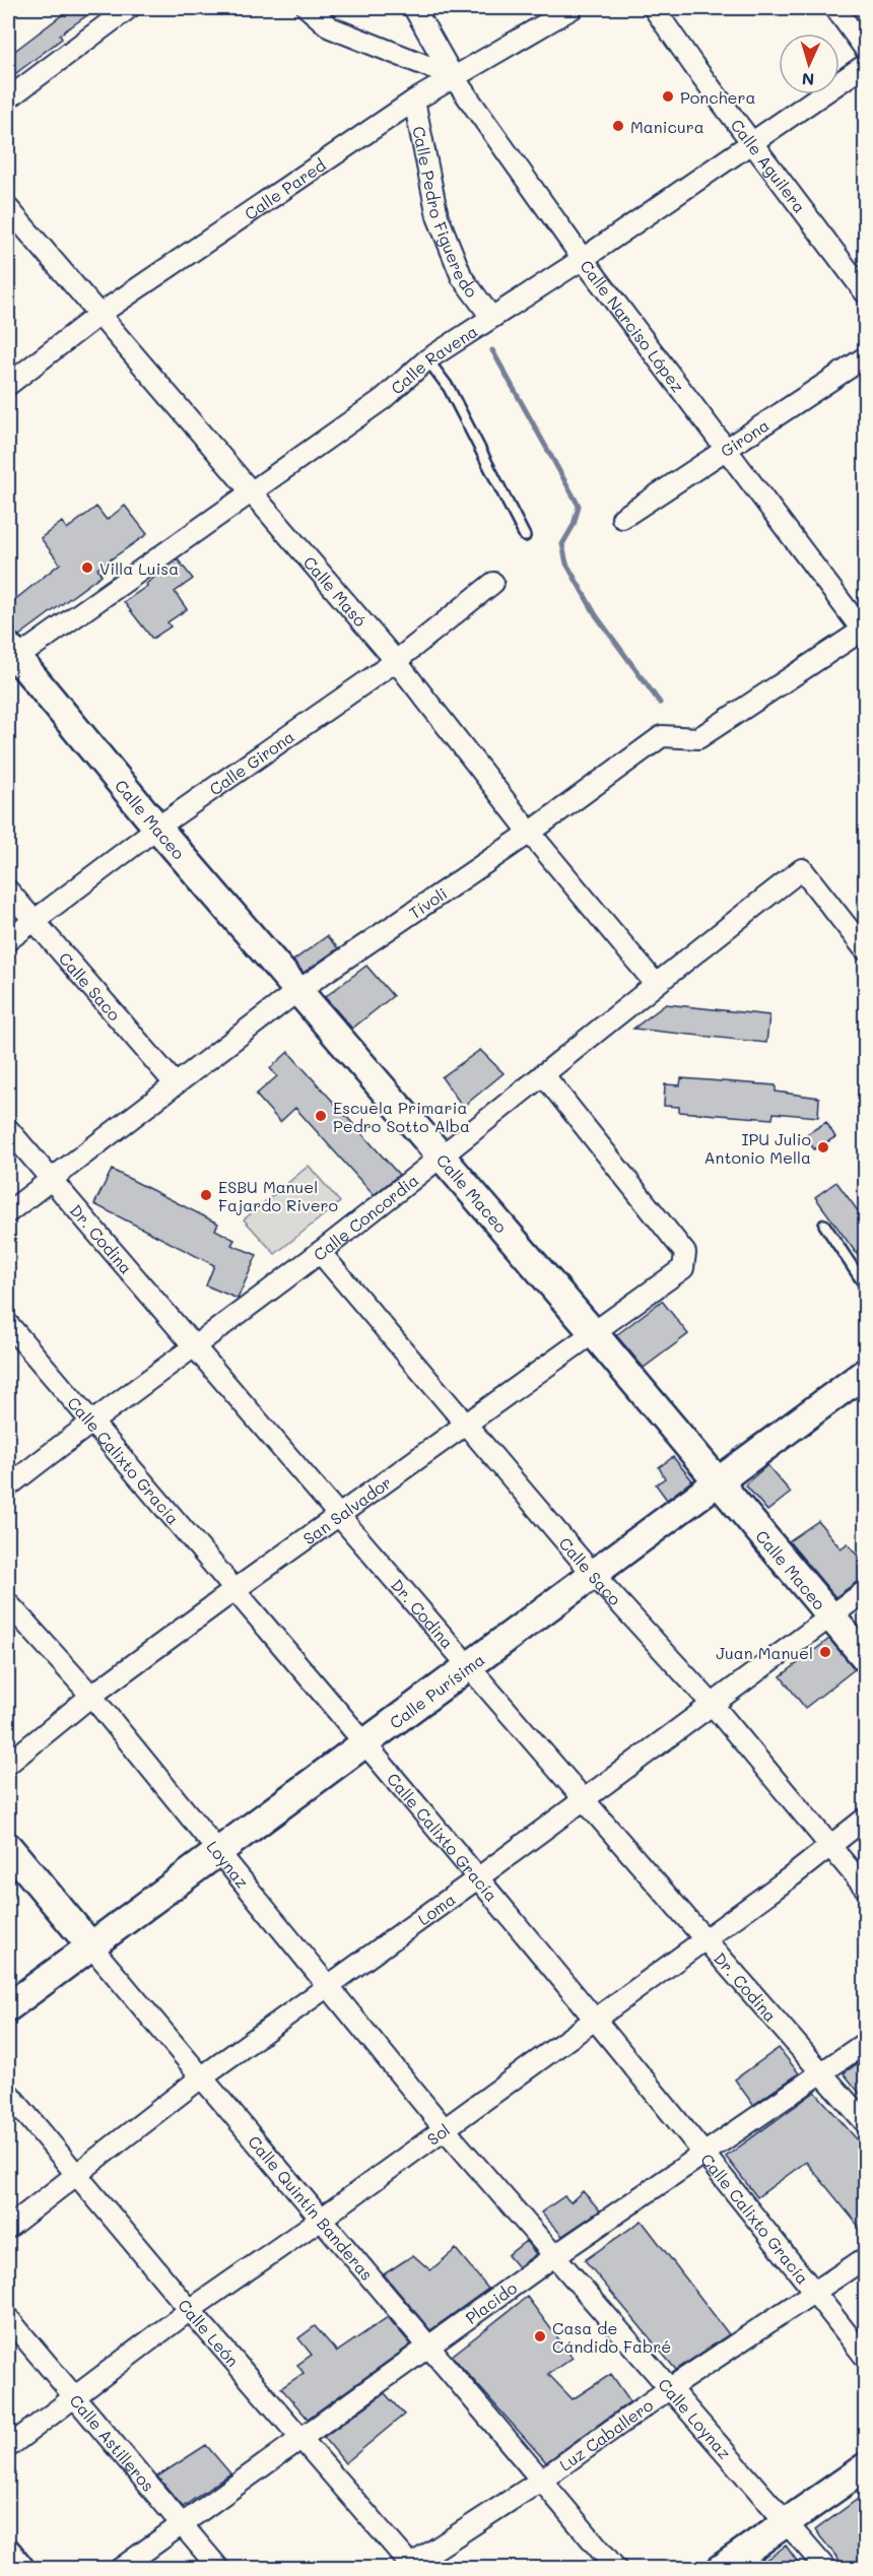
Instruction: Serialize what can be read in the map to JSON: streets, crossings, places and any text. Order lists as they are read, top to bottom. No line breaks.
{"streets":{"street":["Calle Aguilera","Calle Pared","Calle Pedro Figueredo","Calle Narciso López","Calle Ravena","Girona","Calle Masó","Calle Girona","Calle Maceo","Tívoli","Calle Saco","Calle Concordia","Dr. Codina","Calle Calixto Gracía","San Salvador","Calle Purísima","Loynaz","Loma","Sol","Calle Quintín Banderas","Placido","Calle León","Calle Loynaz","Luz Caballero","Calle Astilleros"]},"crossings":[["Calle Aguilera","Calle Ravena"],["Calle Pared","Calle Pedro Figueredo"],["Calle Pared","Calle Narciso López"],["Calle Pared","Calle Masó"],["Calle Pedro Figueredo","Calle Ravena"],["Calle Narciso López","Calle Ravena"],["Calle Narciso López","Girona"],["Calle Narciso López","Tívoli"],["Calle Ravena","Calle Masó"],["Calle Ravena","Calle Maceo"],["Calle Masó","Calle Girona"],["Calle Masó","Tívoli"],["Calle Masó","Calle Concordia"],["Calle Girona","Calle Maceo"],["Calle Girona","Calle Saco"],["Calle Maceo","Tívoli"],["Calle Maceo","Calle Concordia"],["Calle Maceo","San Salvador"],["Calle Maceo","Calle Purísima"],["Calle Maceo","Loma"],["Tívoli","Calle Saco"],["Tívoli","Dr. Codina"],["Calle Saco","Calle Concordia"],["Calle Saco","San Salvador"],["Calle Saco","Calle Purísima"],["Calle Saco","Loma"],["Calle Saco","Sol"],["Calle Concordia","Dr. Codina"],["Calle Concordia","Calle Calixto Gracía"],["Calle Concordia","San Salvador"],["Dr. Codina","San Salvador"],["Dr. Codina","Calle Purísima"],["Dr. Codina","Loma"],["Dr. Codina","Sol"],["Dr. Codina","Placido"],["Calle Calixto Gracía","San Salvador"],["Calle Calixto Gracía","Calle Purísima"],["Calle Calixto Gracía","Loma"],["Calle Calixto Gracía","Sol"],["Calle Calixto Gracía","Placido"],["Calle Calixto Gracía","Luz Caballero"],["San Salvador","Loynaz"],["Calle Purísima","Loynaz"],["Calle Purísima","Calle Quintín Banderas"],["Loynaz","Loma"],["Loynaz","Sol"],["Loynaz","Calle Loynaz"],["Loma","Calle Quintín Banderas"],["Loma","Calle León"],["Sol","Calle Quintín Banderas"],["Sol","Calle León"],["Sol","Calle Loynaz"],["Sol","Calle Astilleros"],["Calle Quintín Banderas","Placido"],["Calle Quintín Banderas","Luz Caballero"],["Placido","Calle León"],["Placido","Calle Loynaz"],["Placido","Calle Astilleros"],["Calle León","Luz Caballero"],["Calle Loynaz","Luz Caballero"]],"places":["Ponchera","Manicura","Villa Luisa","Escuela Primaria Pedro Sotto Alba","IPU Julio Antonio Mella","ESBU Manuel Fajardo Rivero","Juan Manuel","Casa de Cándido Fabré"],"north":"bottom"}
